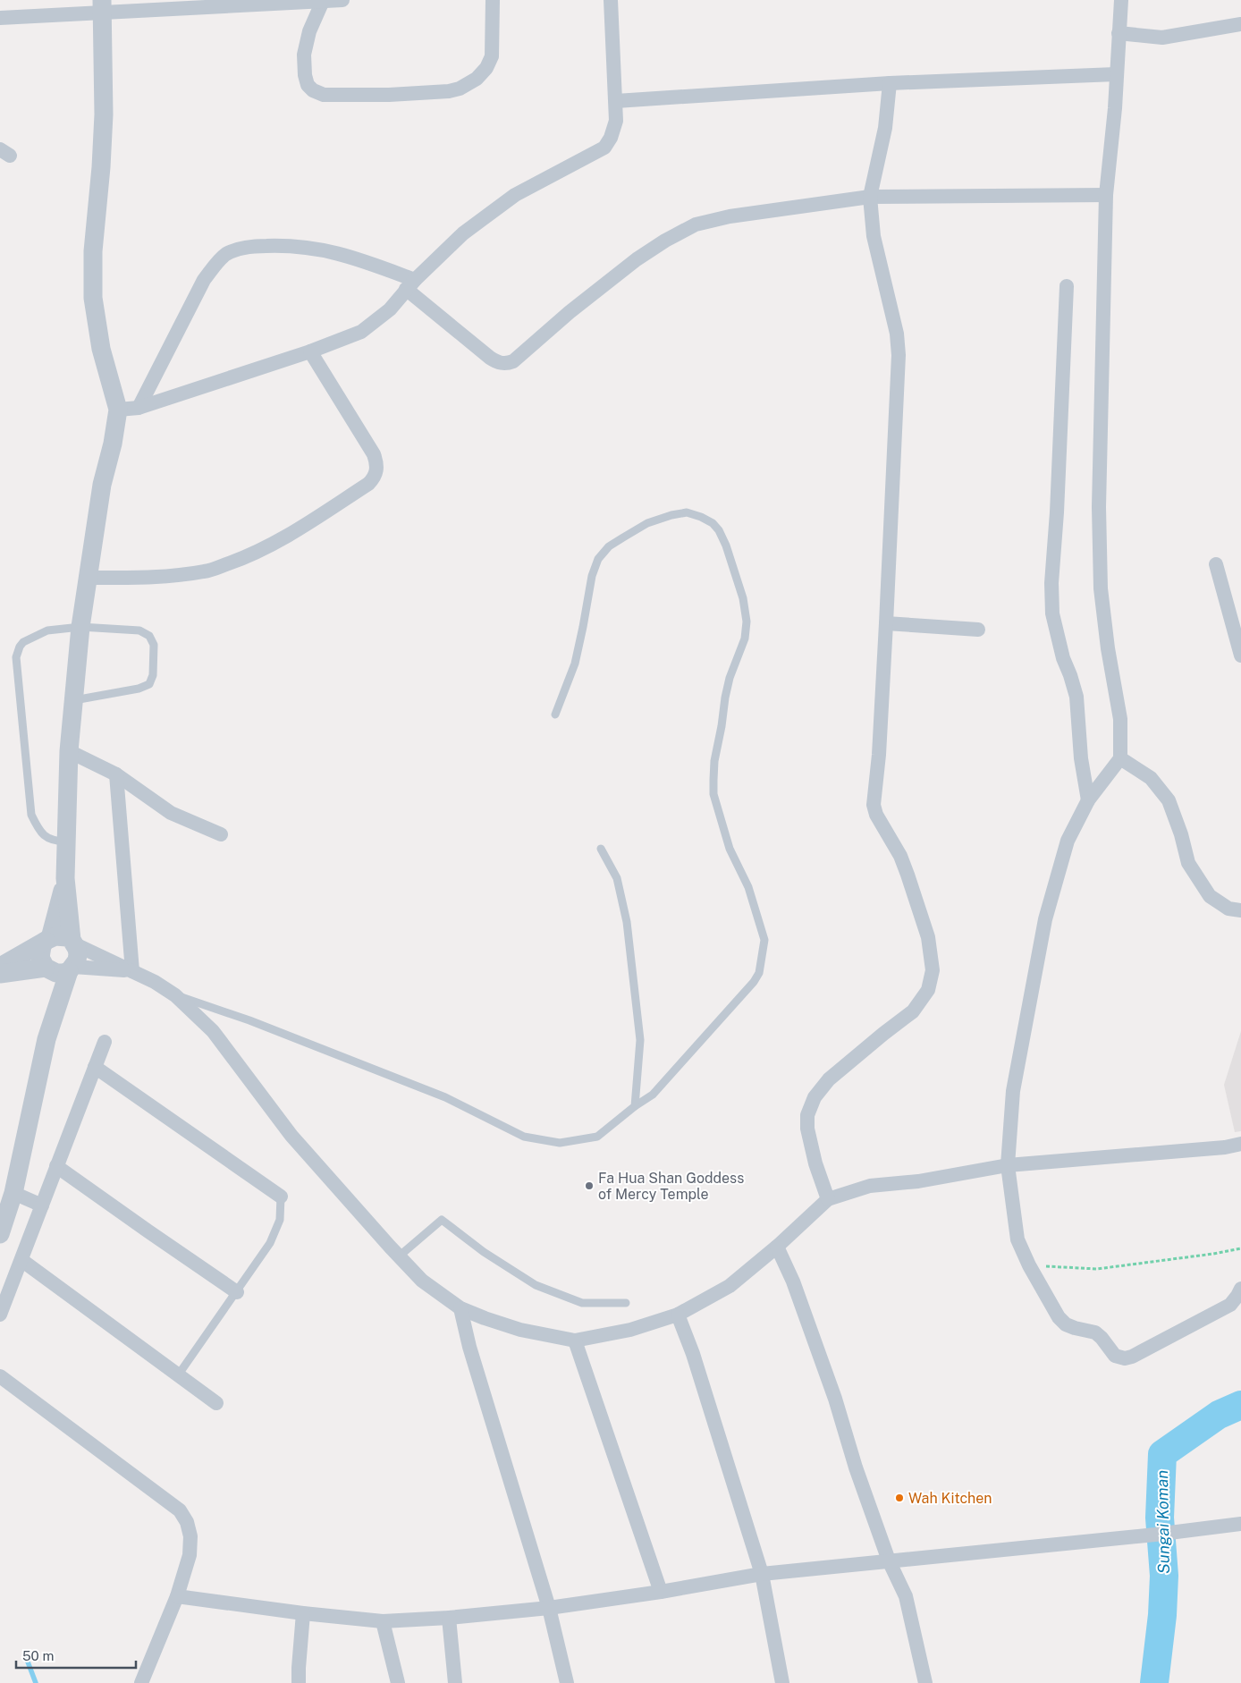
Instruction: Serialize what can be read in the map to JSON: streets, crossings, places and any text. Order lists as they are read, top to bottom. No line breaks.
{"water":["Sungai Koman"],"places":["Fa Hua Shan Goddess of Mercy Temple","Wah Kitchen"],"scale_bar":"50 m"}
